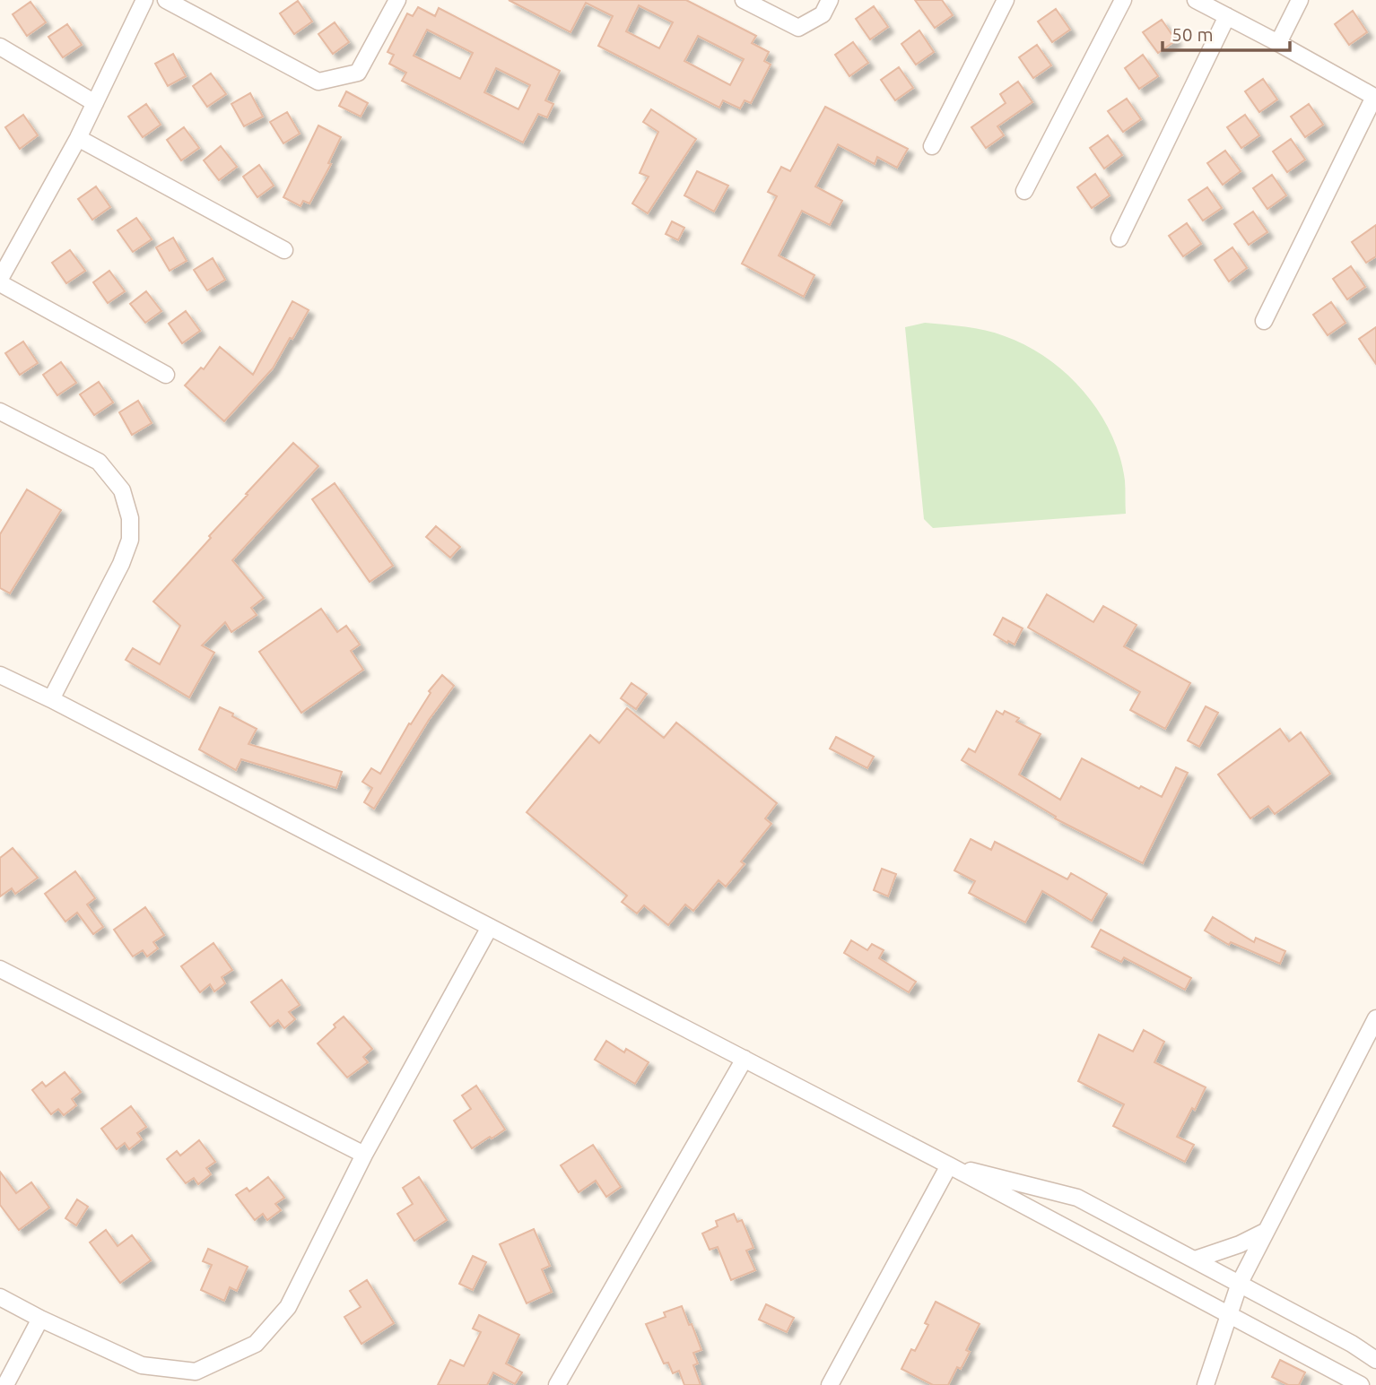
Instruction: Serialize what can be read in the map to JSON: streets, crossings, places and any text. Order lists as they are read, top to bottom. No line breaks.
{"scale_bar":"50 m"}
